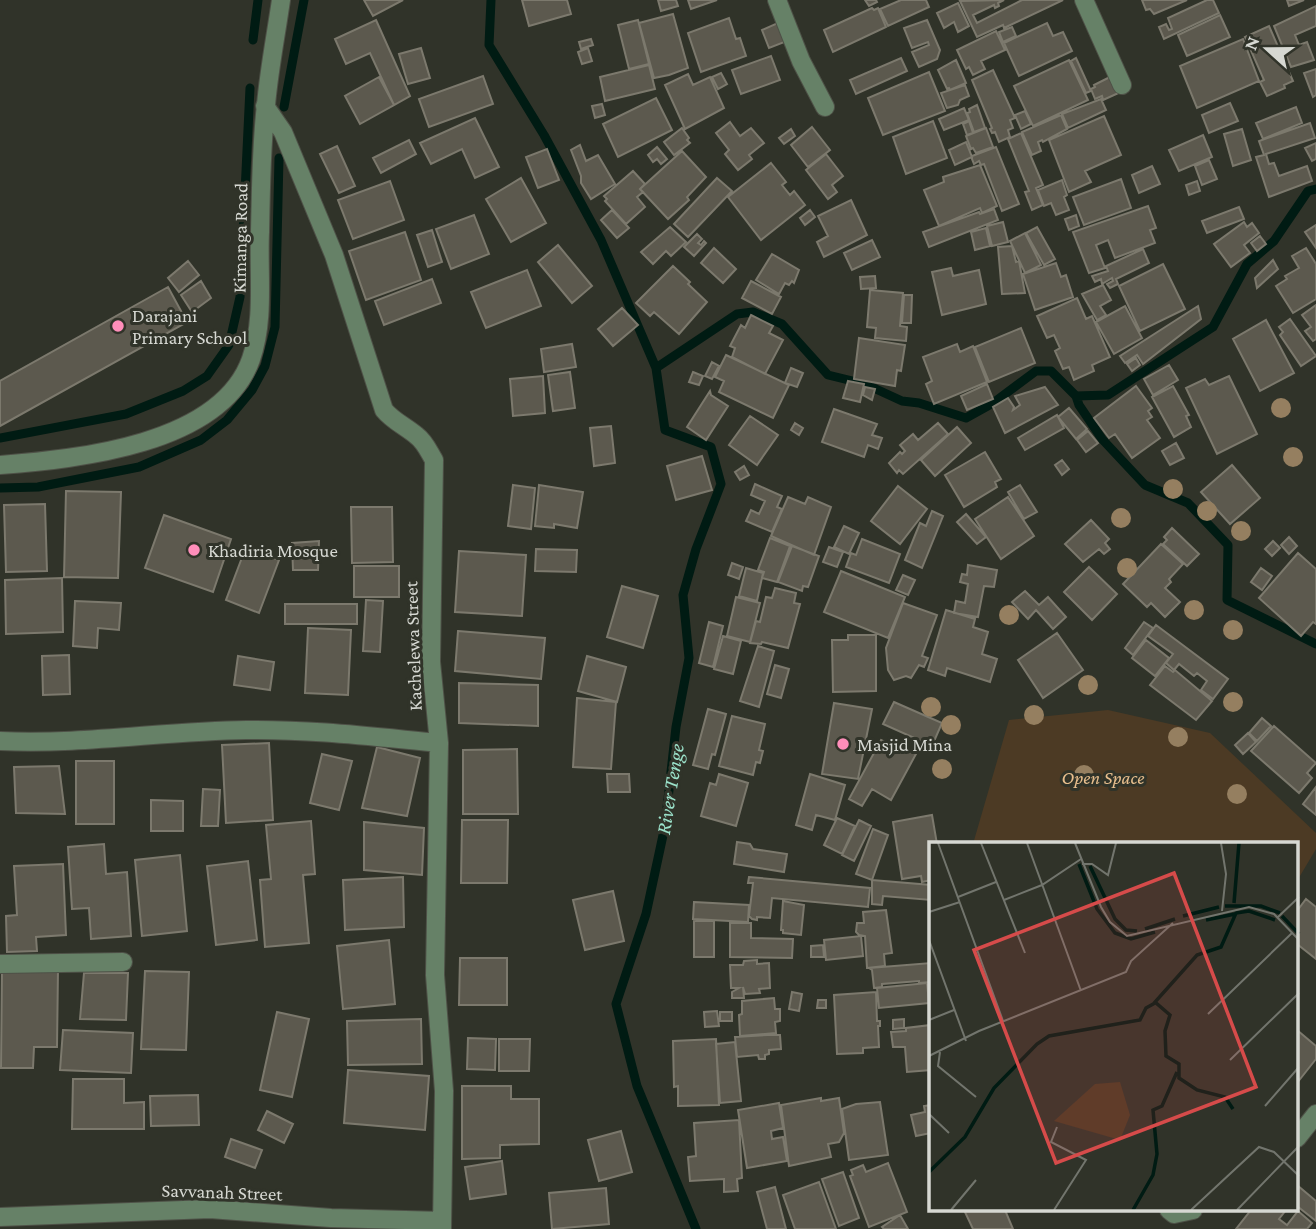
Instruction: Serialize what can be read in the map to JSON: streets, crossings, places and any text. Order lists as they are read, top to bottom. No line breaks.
{"streets":{"street":["Kimanga Road","Kachelewa Street","Savvanah Street"]},"crossings":[["Kimanga Road","Kachelewa Street"],["Kachelewa Street","Savvanah Street"]],"water":["River Tenge"],"parks":["Open Space"],"places":["Darajani Primary School","Khadiria Mosque","Masjid Mina"],"north":"left"}
